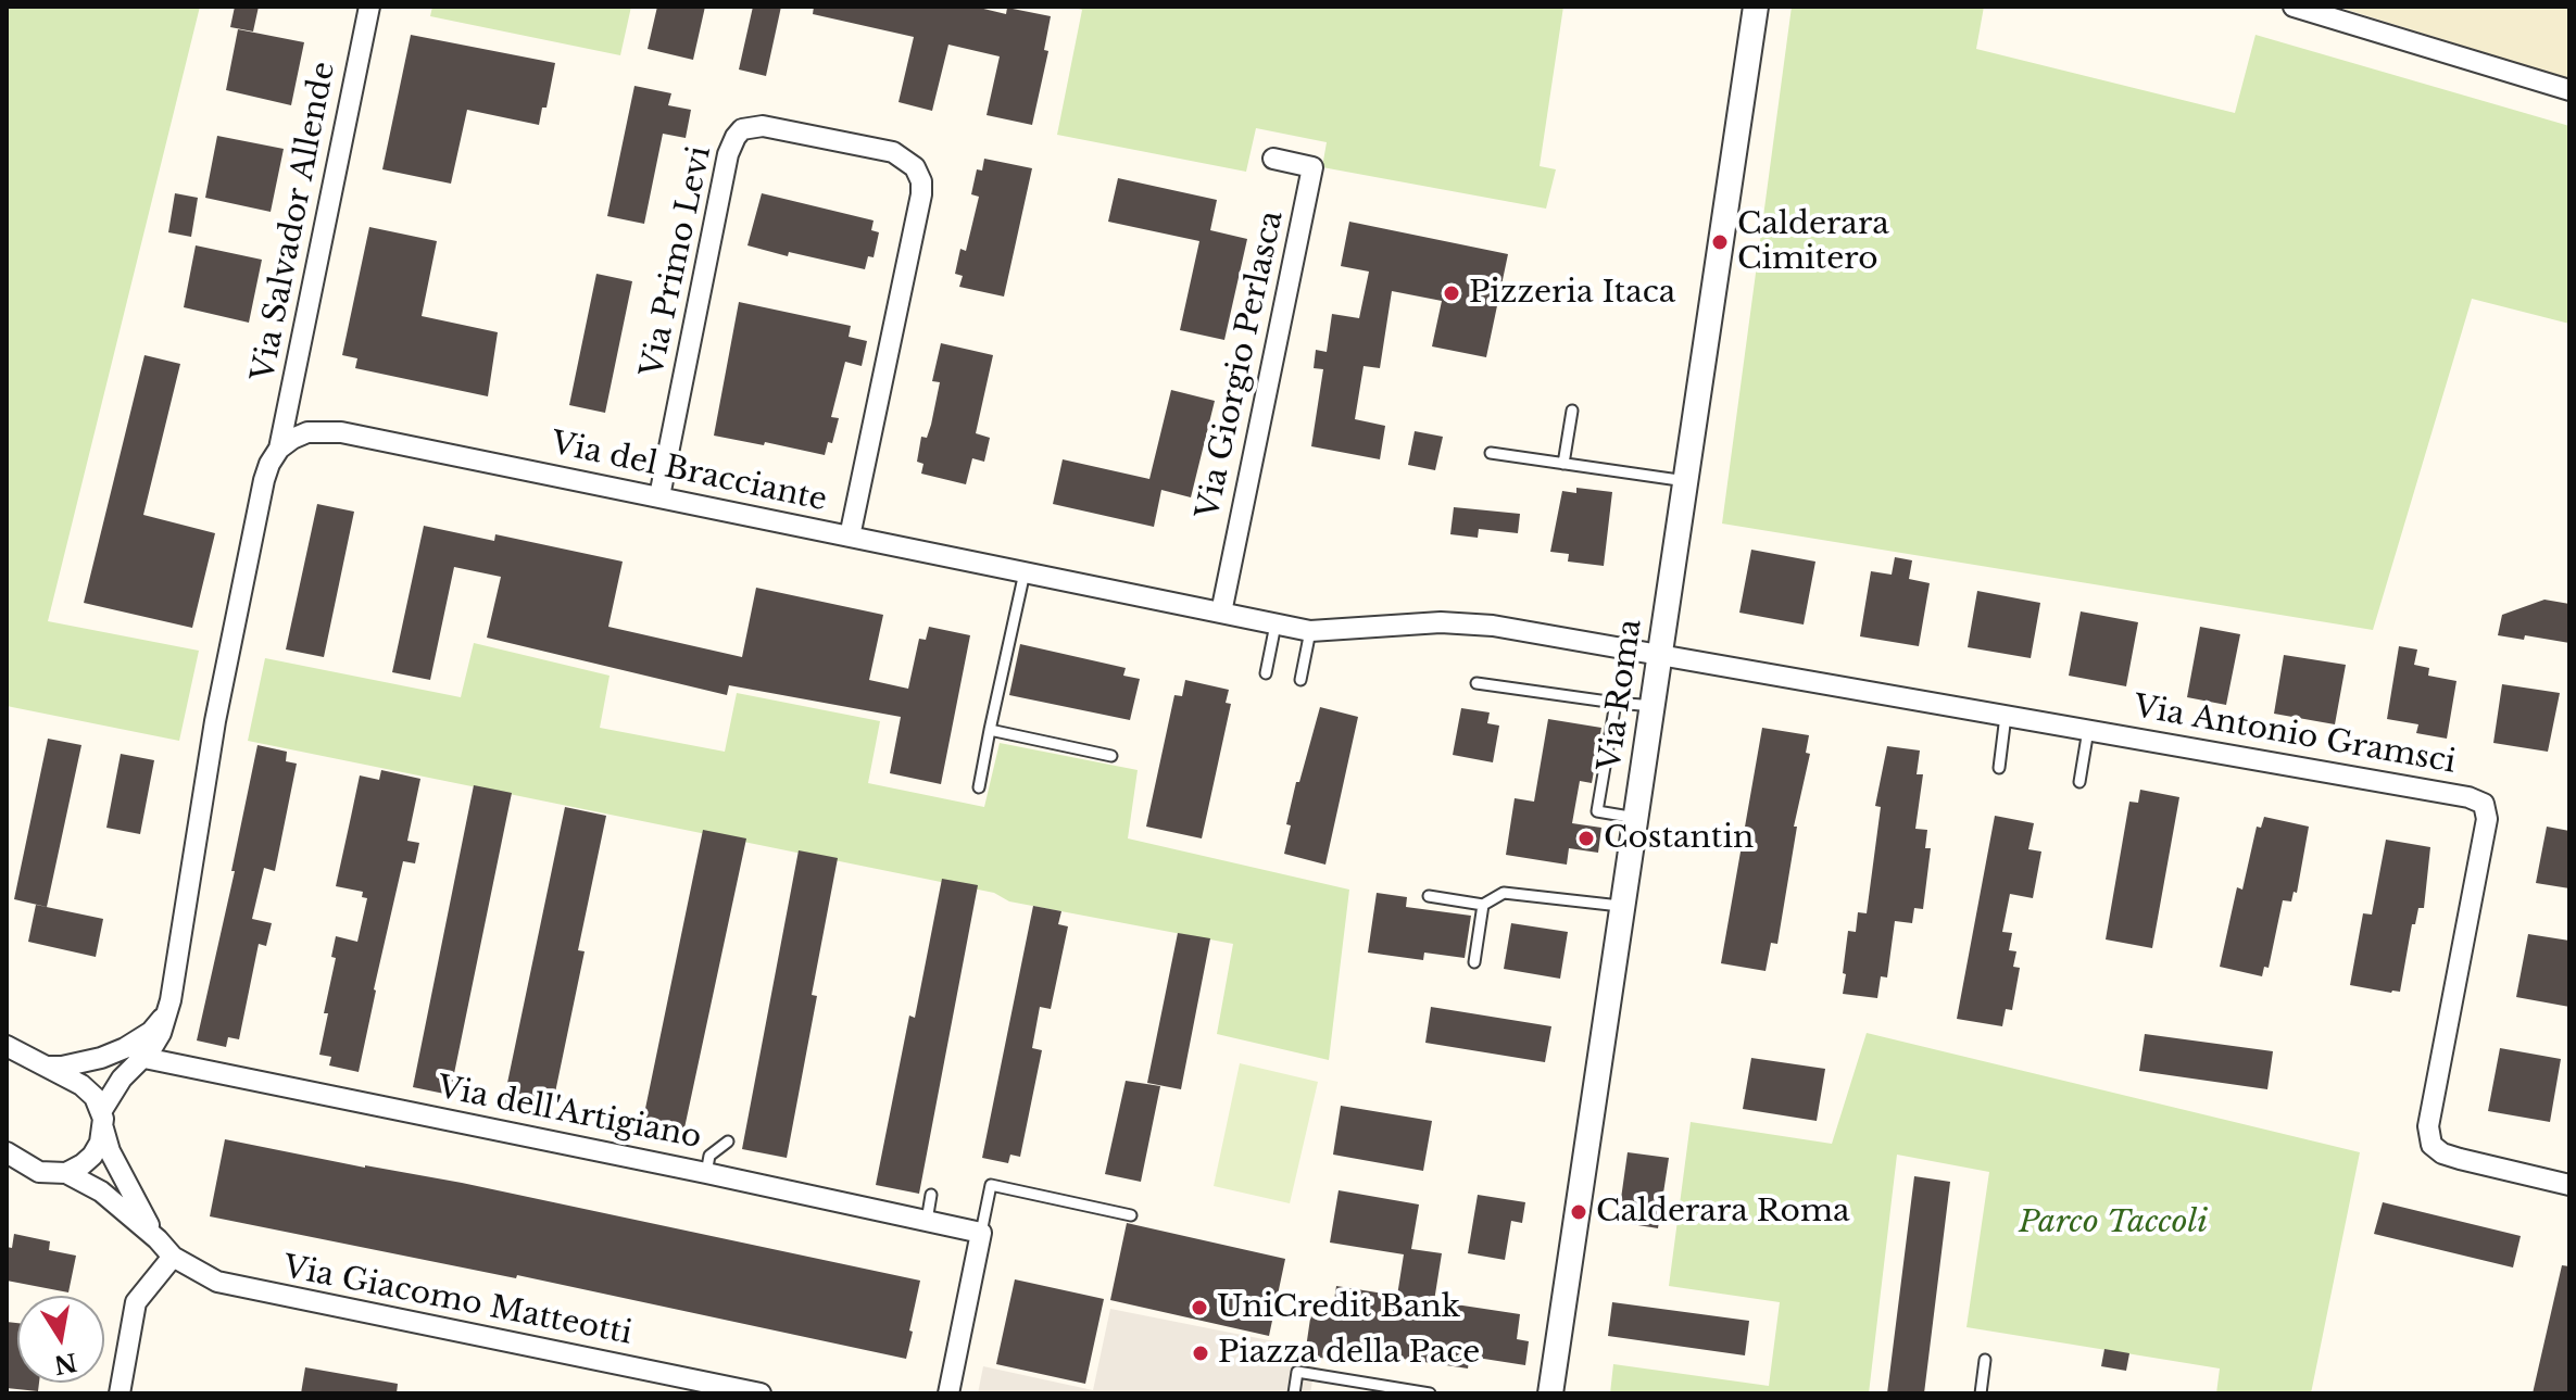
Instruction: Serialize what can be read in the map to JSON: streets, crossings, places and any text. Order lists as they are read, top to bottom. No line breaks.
{"streets":{"street":["Via Salvador Allende","Via Primo Levi","Via Giorgio Perlasca","Via del Bracciante","Via Roma","Via Antonio Gramsci","Via dell'Artigiano","Via Giacomo Matteotti"]},"crossings":[["Via Salvador Allende","Via del Bracciante"],["Via Primo Levi","Via del Bracciante"],["Via Giorgio Perlasca","Via del Bracciante"],["Via del Bracciante","Via Roma"],["Via del Bracciante","Via Antonio Gramsci"],["Via Roma","Via Antonio Gramsci"]],"parks":["Parco Taccoli"],"places":["Calderara Cimitero","Pizzeria Itaca","Costantin","Calderara Roma","UniCredit Bank","Piazza della Pace"],"north":"bottom"}
